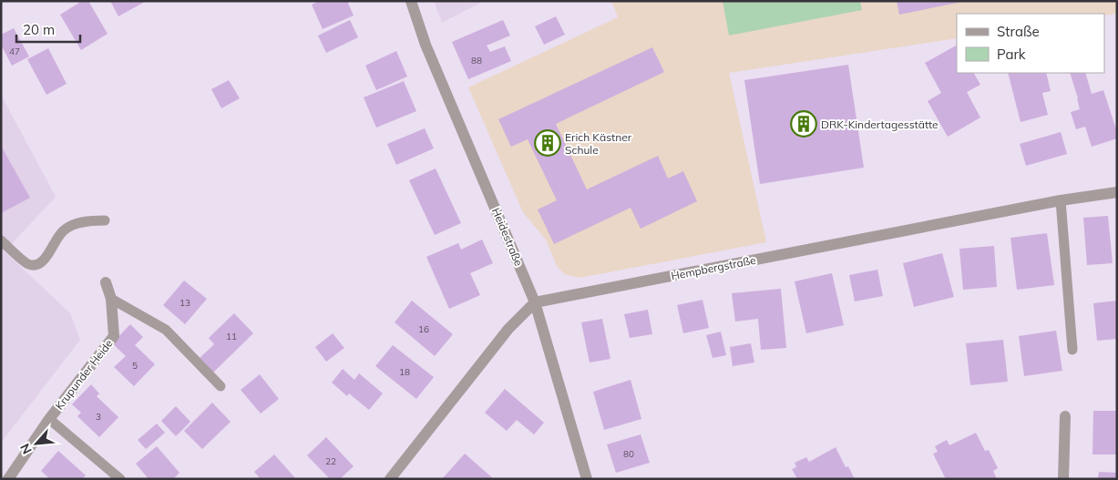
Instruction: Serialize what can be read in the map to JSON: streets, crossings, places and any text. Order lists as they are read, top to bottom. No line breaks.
{"streets":{"street":["Heidestraße","Hempbergstraße","Krupunder Heide"]},"crossings":[["Heidestraße","Hempbergstraße"]],"places":{"building":["DRK-Kindertagesstätte","Erich Kästner Schule"]},"house_numbers":["47","88","13","16","11","5","18","3","80","22"],"legend":["Straße","Park"],"scale_bar":"20 m","north":"bottom left"}
